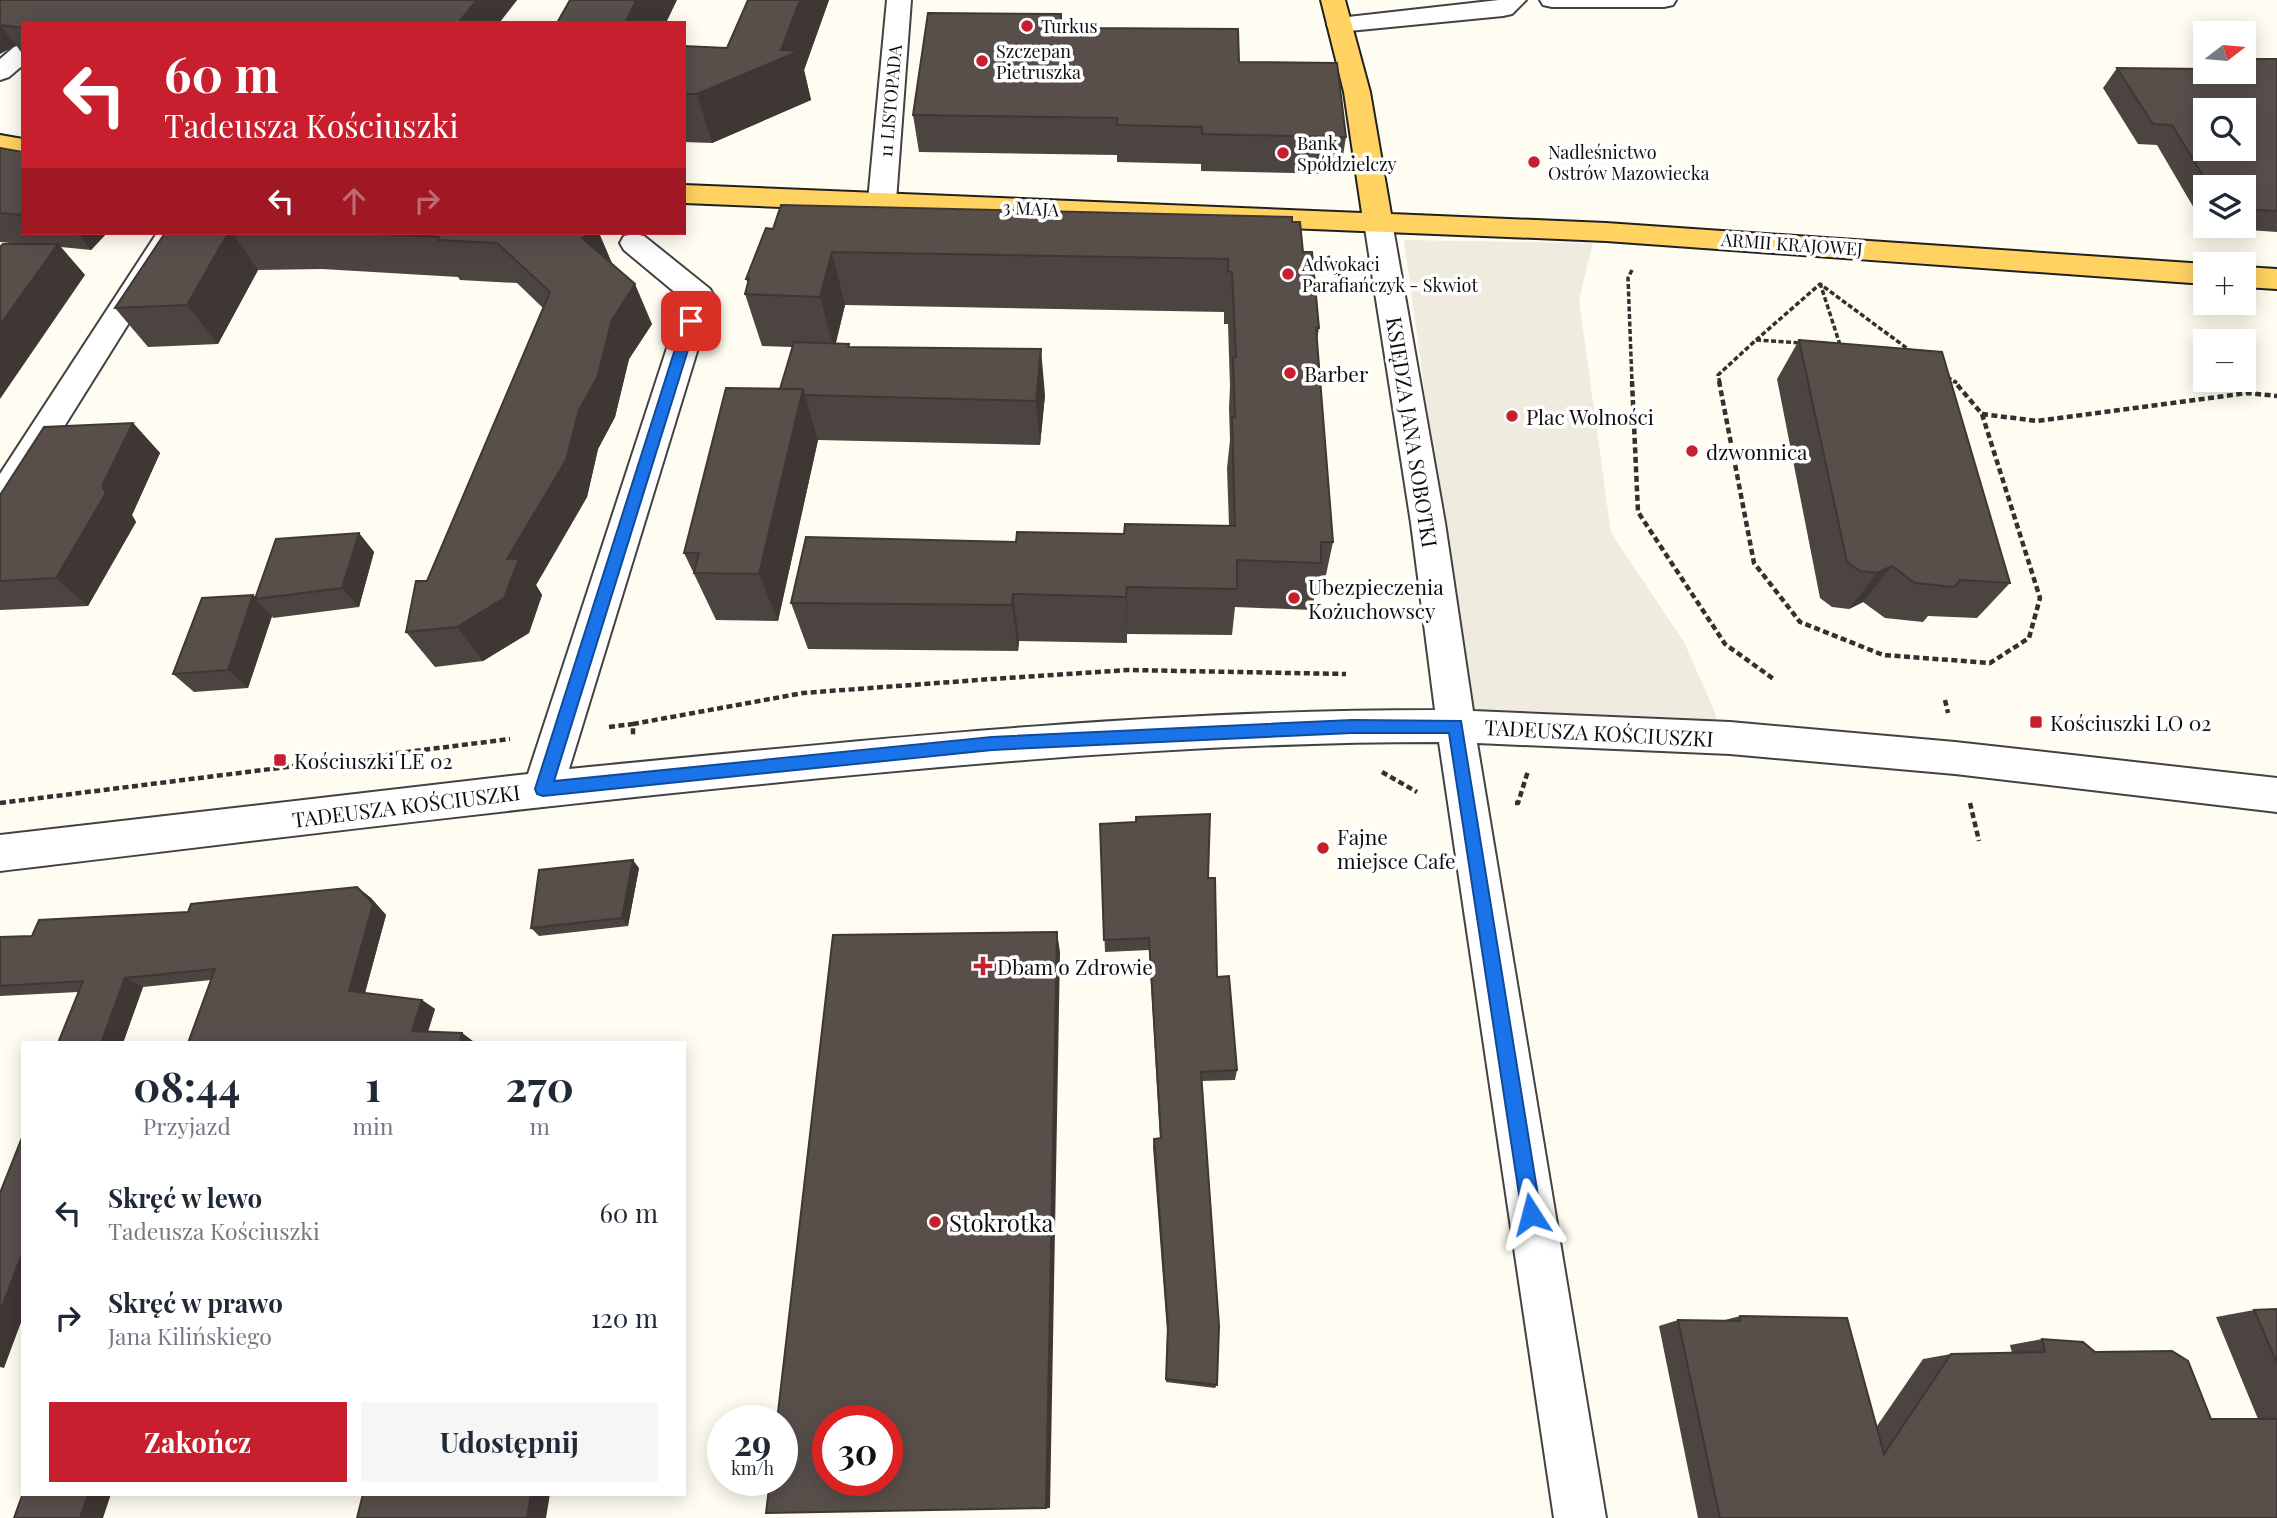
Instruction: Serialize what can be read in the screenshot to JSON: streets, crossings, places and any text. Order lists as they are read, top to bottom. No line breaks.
{"streets":{"main road":["3 MAJA","ARMII KRAJOWEJ"],"street":["11 LISTOPADA","KSIĘDZA JANA SOBOTKI","TADEUSZA KOŚCIUSZKI"]},"crossings":[["11 LISTOPADA","3 MAJA"],["3 MAJA","ARMII KRAJOWEJ"],["3 MAJA","KSIĘDZA JANA SOBOTKI"],["ARMII KRAJOWEJ","KSIĘDZA JANA SOBOTKI"],["KSIĘDZA JANA SOBOTKI","TADEUSZA KOŚCIUSZKI"]],"places":{"other":["Turkus","Szczepan Pietruszka","Bank Spółdzielczy","Nadleśnictwo Ostrów Mazowiecka","Adwokaci Parafiańczyk - Skwiot","Barber","Plac Wolności","dzwonnica","Ubezpieczenia Kożuchowscy","Fajne miejsce Cafe","Stokrotka"],"transit":["Kościuszki LO 02","Kościuszki LE 02"],"health":["Dbam o Zdrowie"]},"north":"right","page":{"map_buttons":["+","−"],"turn":["60 m","Tadeusza Kościuszki"],"eta":["08:44","Przyjazd","1","min","270","m"],"list":[{"name":"Skręć w lewo","note":"Tadeusza Kościuszki","value":"60 m"},{"name":"Skręć w prawo","note":"Jana Kilińskiego","value":"120 m"}],"buttons":["Zakończ","Udostępnij"],"speed":"29 km/h","limit":"30"}}
